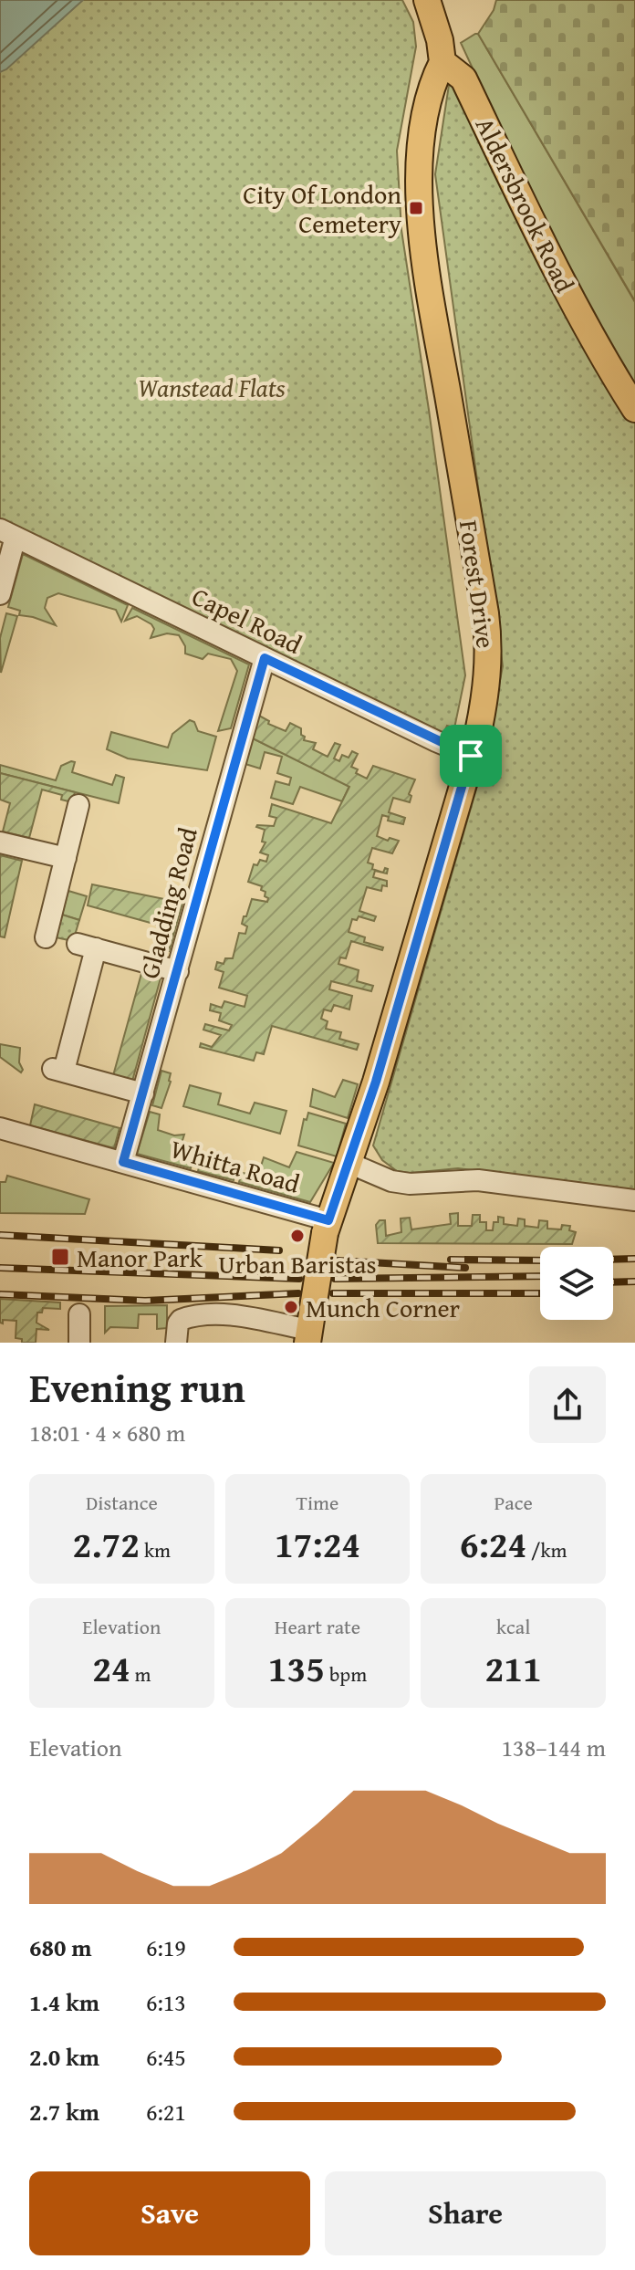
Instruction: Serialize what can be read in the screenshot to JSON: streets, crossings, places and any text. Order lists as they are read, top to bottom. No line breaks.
{"streets":{"main road":["Aldersbrook Road","Forest Drive"],"street":["Capel Road","Gladding Road","Whitta Road"]},"crossings":[["Aldersbrook Road","Forest Drive"],["Forest Drive","Capel Road"],["Forest Drive","Whitta Road"],["Capel Road","Gladding Road"],["Gladding Road","Whitta Road"]],"parks":["Wanstead Flats"],"places":{"transit":["City Of London Cemetery","Manor Park"],"other":["Urban Baristas","Munch Corner"]},"page":{"heading":["Evening run","18:01 · 4 × 680 m"],"stats":[["Distance","2.72 km"],["Time","17:24"],["Pace","6:24 /km"],["Elevation","24 m"],["Heart rate","135 bpm"],["kcal","211"]],"chart":["Elevation","138–144 m"],"list":[{"name":"680 m","note":"6:19"},{"name":"1.4 km","note":"6:13"},{"name":"2.0 km","note":"6:45"},{"name":"2.7 km","note":"6:21"}],"buttons":["Save","Share"]}}
